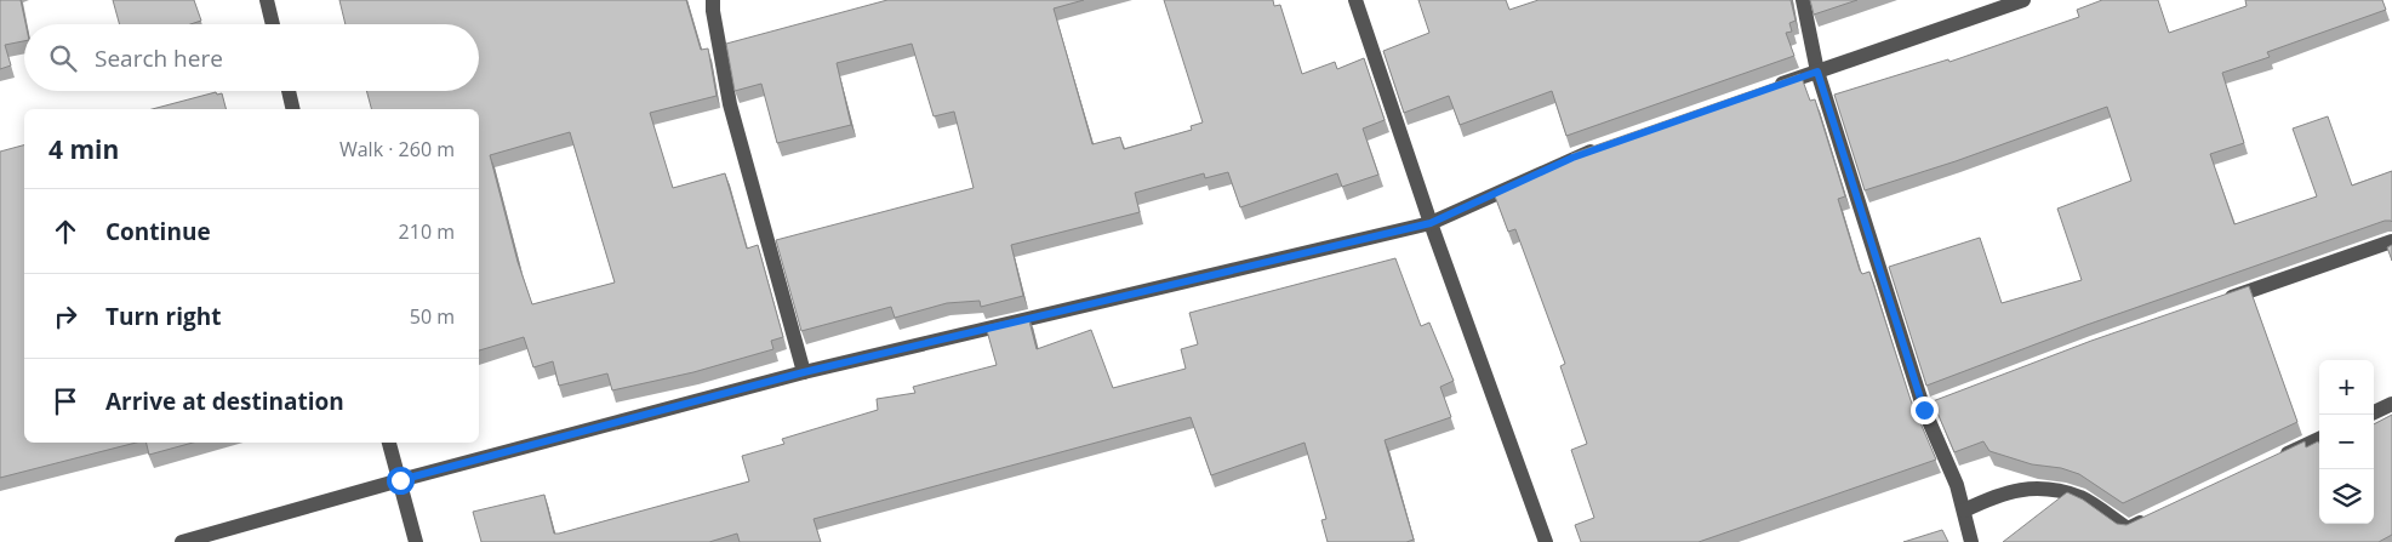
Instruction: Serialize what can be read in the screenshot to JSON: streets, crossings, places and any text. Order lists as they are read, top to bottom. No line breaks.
{"page":{"search":"Search here","heading":["4 min","Walk · 260 m"],"list":[["Continue","210 m"],["Turn right","50 m"],"Arrive at destination"],"map_buttons":["+","−"]}}
